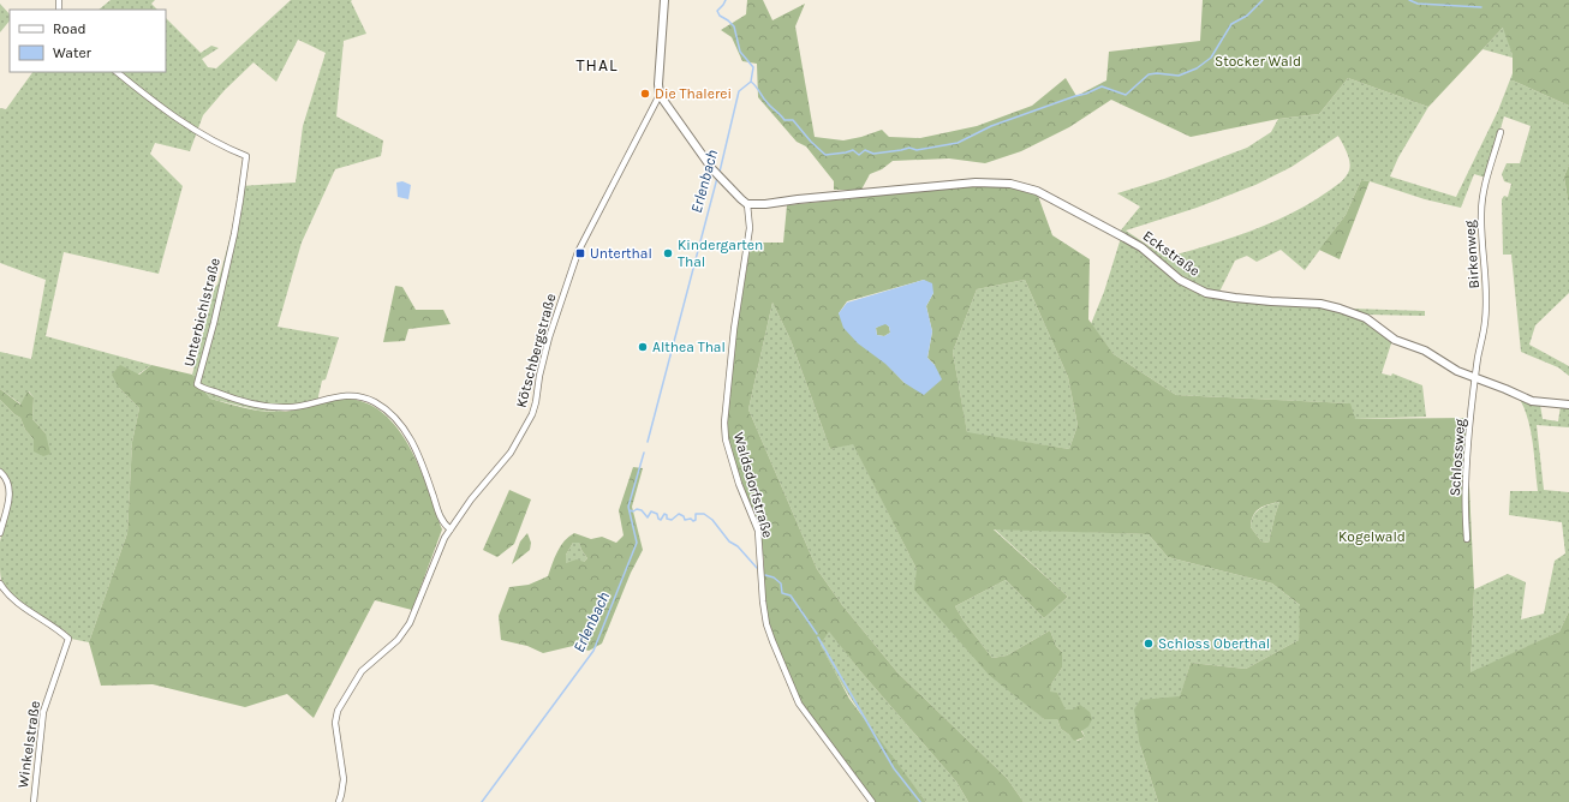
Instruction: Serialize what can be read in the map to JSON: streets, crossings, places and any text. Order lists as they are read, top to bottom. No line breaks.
{"streets":{"street":["Eckstraße","Birkenweg","Unterbichlstraße","Kötschbergstraße","Schlossweg","Waldsdorfstraße","Winkelstraße"]},"crossings":[["Eckstraße","Birkenweg"],["Eckstraße","Schlossweg"],["Eckstraße","Waldsdorfstraße"],["Birkenweg","Schlossweg"],["Unterbichlstraße","Kötschbergstraße"]],"districts":["THAL"],"water":["Erlenbach"],"parks":["Stocker Wald","Kogelwald"],"places":{"other":["Die Thalerei","Kindergarten Thal","Althea Thal","Schloss Oberthal"],"transit":["Unterthal"]},"legend":["Road","Water"]}
